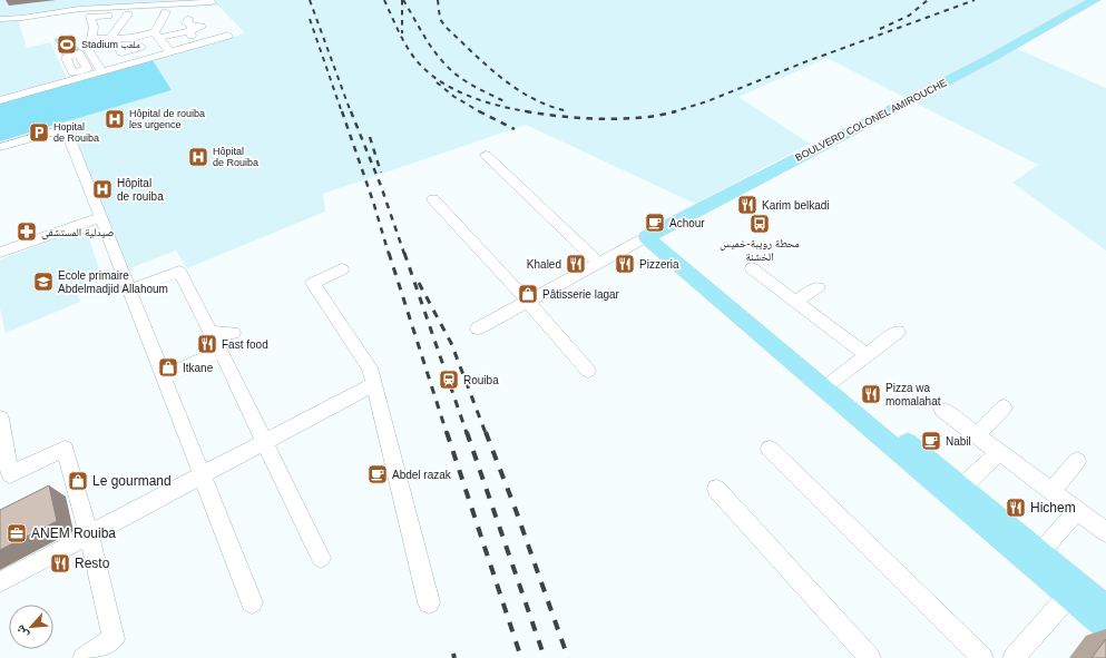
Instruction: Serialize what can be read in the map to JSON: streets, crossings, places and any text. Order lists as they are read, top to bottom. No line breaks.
{"streets":{"main road":["BOULVERD COLONEL AMIROUCHE"]},"places":{"sports":["Stadium ملعب"],"hospital":["Hôpital de rouiba les urgence","Hôpital de Rouiba","Hôpital de rouiba"],"parking":["Hopital de Rouiba"],"restaurant":["Karim belkadi","Khaled","Pizzeria","Fast food","Pizza wa momalahat","Hichem","Resto"],"cafe":["Achour","Nabil","Abdel razak"],"bus stop":["محطة رويبة-خميس الخشنة"],"pharmacy":["صيدلية المستشفى"],"school or university":["Ecole primaire Abdelmadjid Allahoum"],"shop":["Pâtisserie lagar","Itkane","Le gourmand"],"station":["Rouiba"],"office":["ANEM Rouiba"]},"north":"bottom left"}
